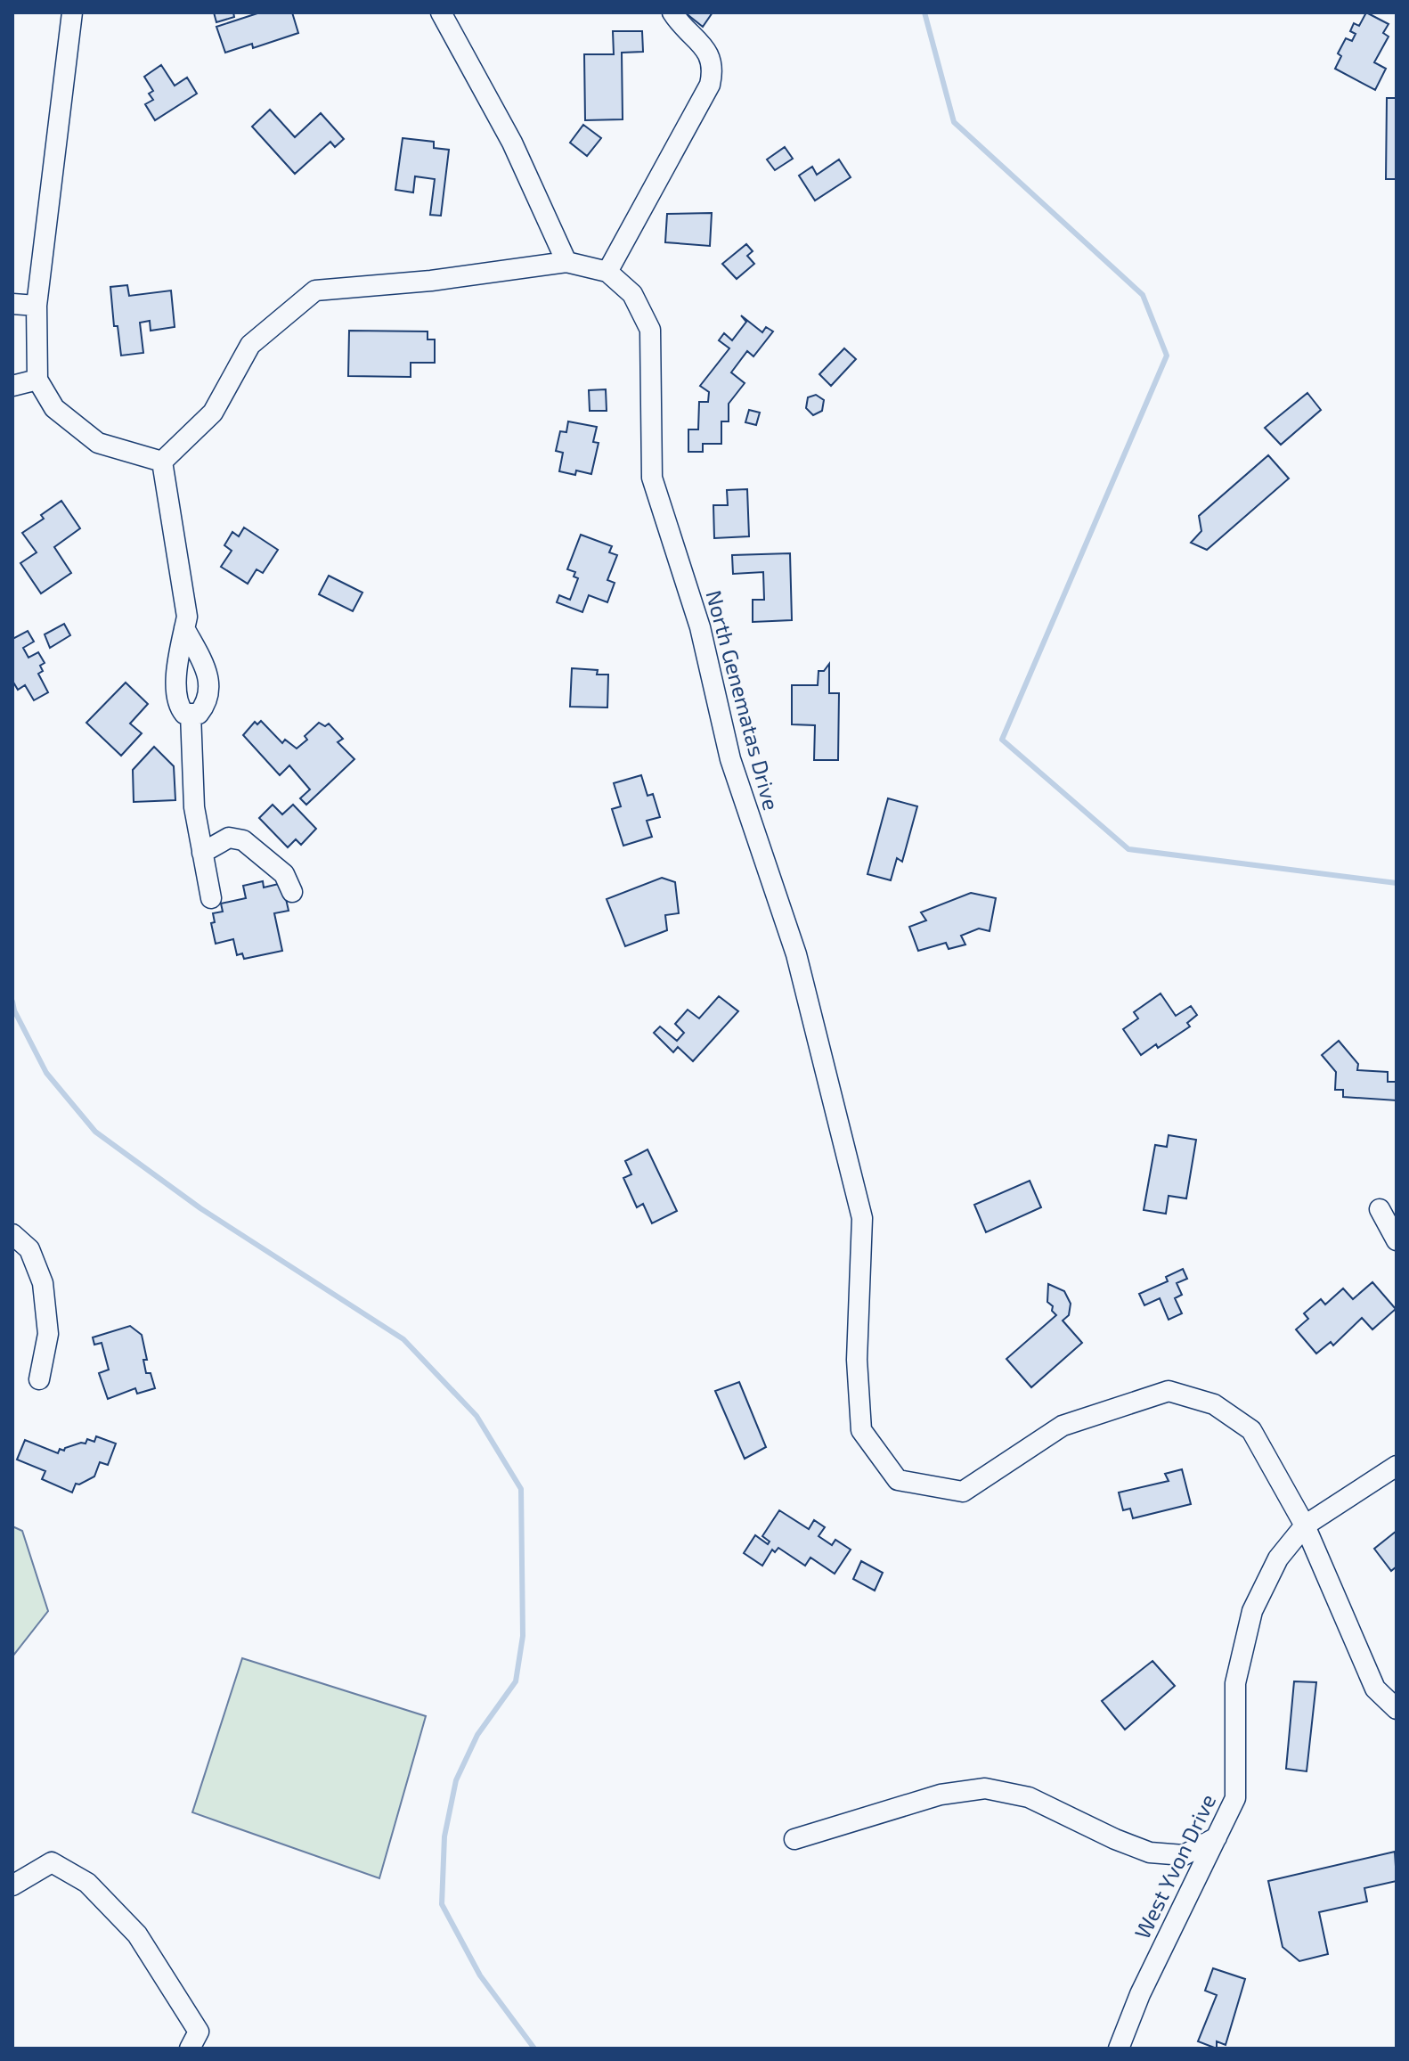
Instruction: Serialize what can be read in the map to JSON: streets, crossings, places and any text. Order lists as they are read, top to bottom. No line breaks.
{"streets":{"street":["North Genematas Drive","West Yvon Drive"]},"crossings":[["North Genematas Drive","West Yvon Drive"]]}
